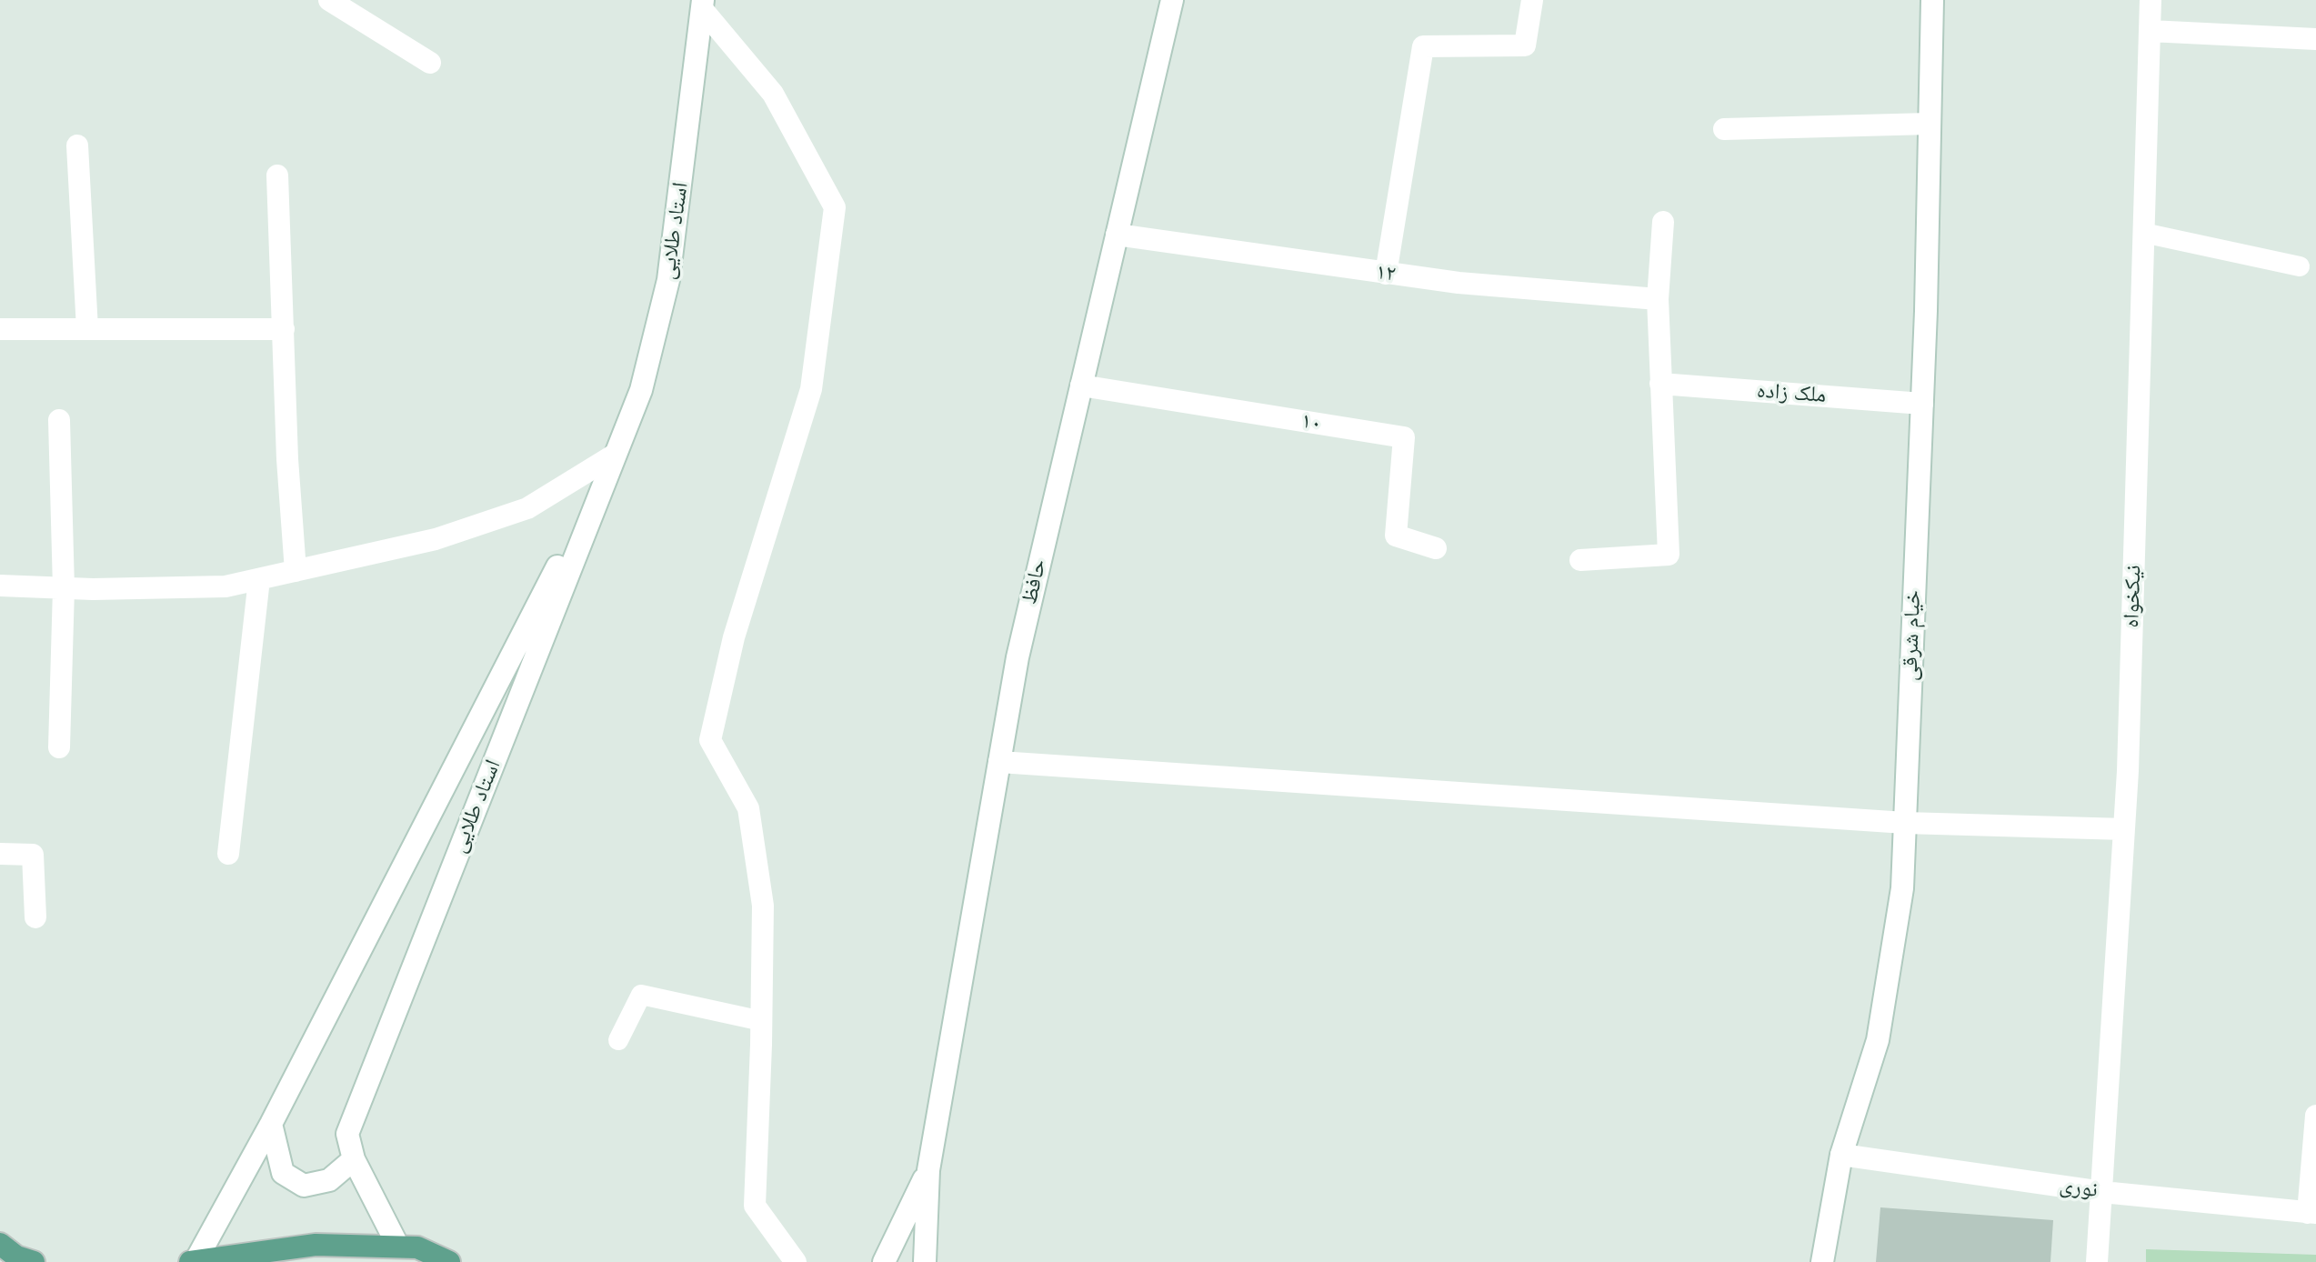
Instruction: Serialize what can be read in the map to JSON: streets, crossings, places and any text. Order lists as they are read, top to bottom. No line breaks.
{"streets":{"street":["استاد طلایی","۱۲","ملک زاده","۱۰","حافظ","نیکخواه","خیام شرقی","نوری"]},"crossings":[["۱۲","حافظ"],["ملک زاده","خیام شرقی"],["۱۰","حافظ"],["نیکخواه","نوری"],["خیام شرقی","نوری"]]}
